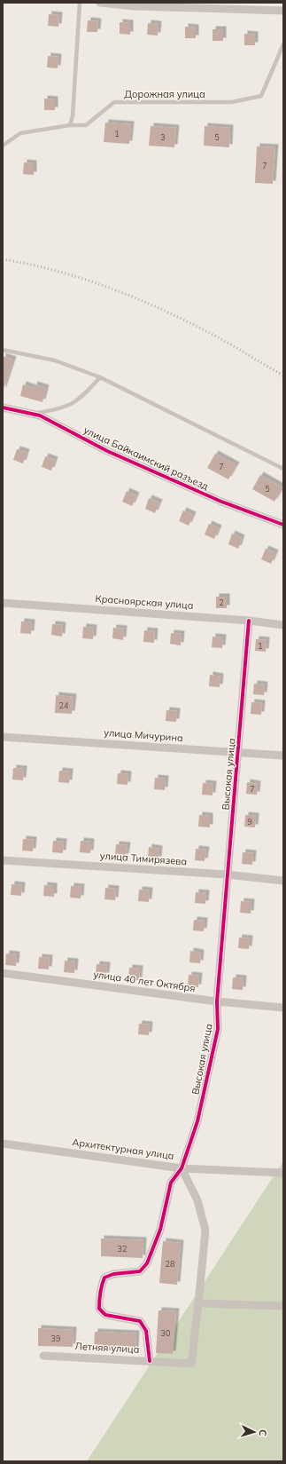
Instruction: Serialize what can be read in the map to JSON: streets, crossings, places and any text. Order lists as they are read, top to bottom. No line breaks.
{"streets":{"street":["улица Байкаимский разъезд","Красноярская улица","улица Мичурина","Высокая улица","улица Тимирязева","улица 40 лет Октября","Архитектурная улица","Летняя улица"],"lane":["Дорожная улица"]},"crossings":[["Красноярская улица","Высокая улица"],["улица Мичурина","Высокая улица"],["Высокая улица","улица Тимирязева"],["Высокая улица","улица 40 лет Октября"],["Высокая улица","Архитектурная улица"],["Высокая улица","Летняя улица"]],"house_numbers":["1","3","5","7","7","5","2","1","24","7","9","32","28","30","39"],"north":"right"}
